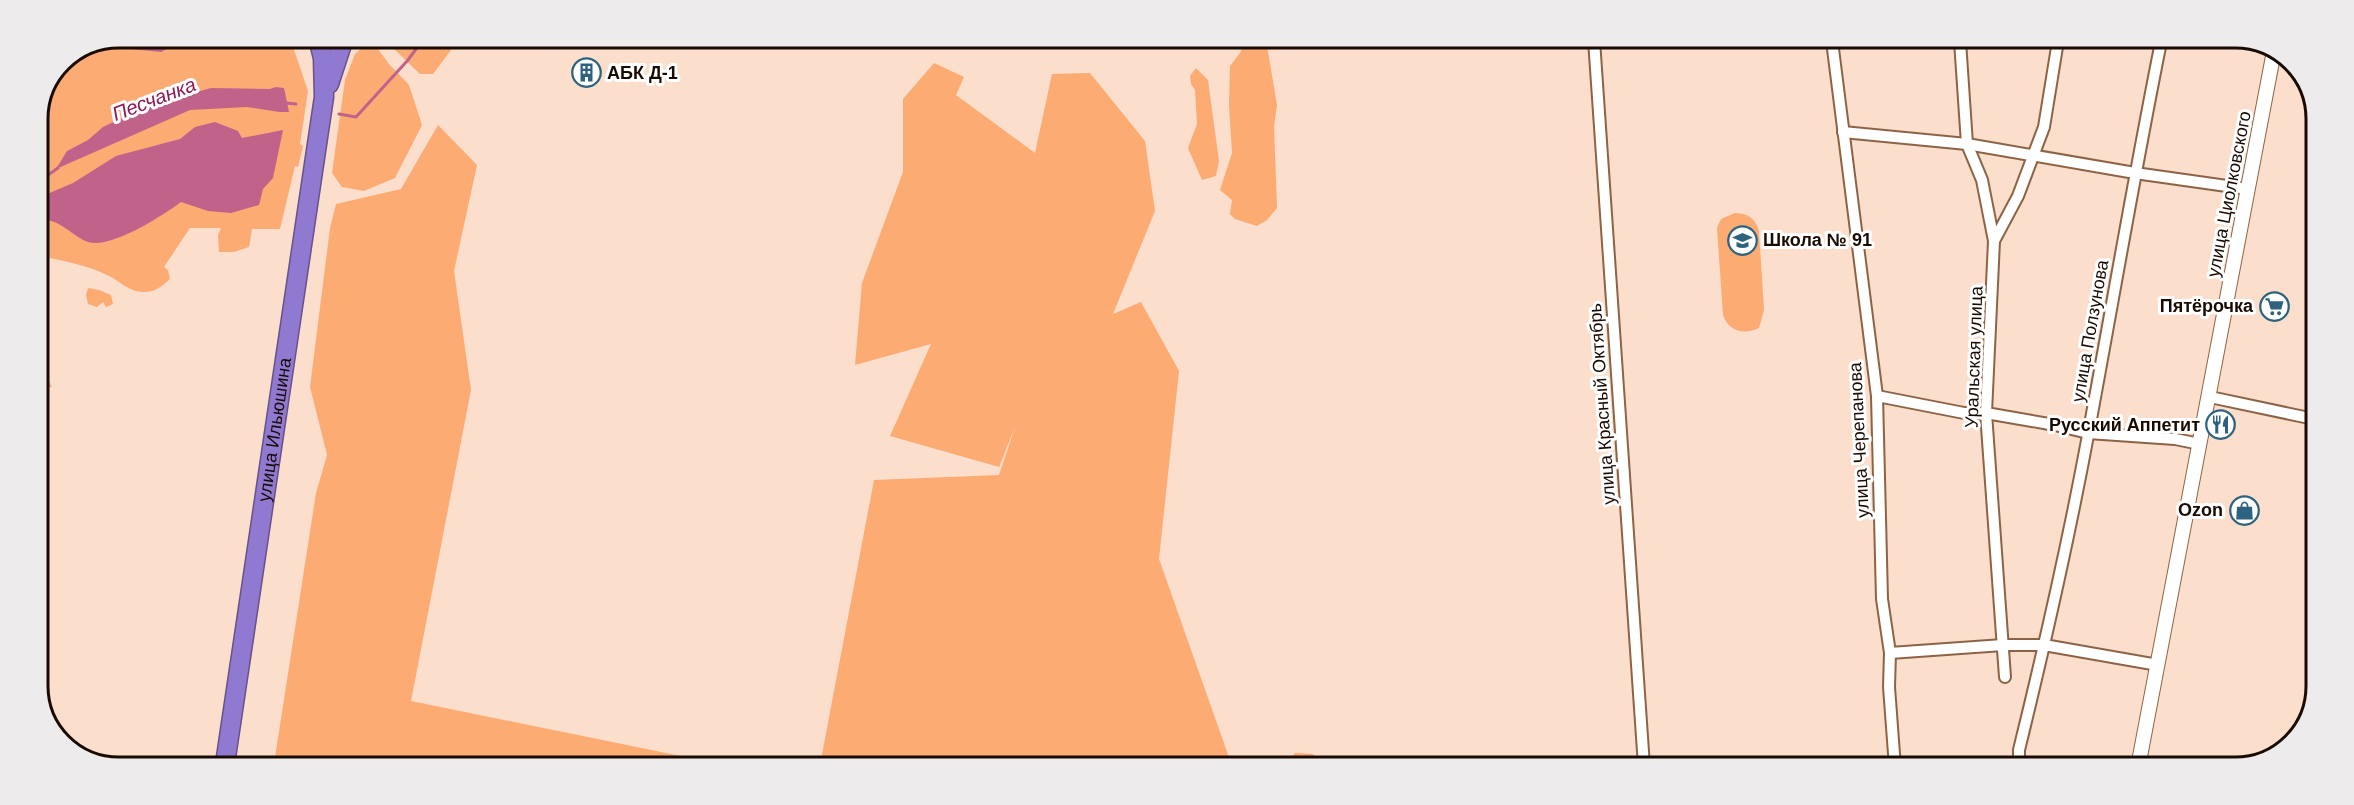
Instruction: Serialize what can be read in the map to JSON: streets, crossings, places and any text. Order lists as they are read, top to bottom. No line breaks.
{"streets":{"highway":["улица Ильюшина"],"street":["улица Циолковского","улица Ползунова","Уральская улица","улица Красный Октябрь","улица Черепанова"]},"water":["Песчанка"],"places":{"building":["АБК Д-1"],"school or university":["Школа № 91"],"supermarket":["Пятёрочка"],"restaurant":["Русский Аппетит"],"shop":["Ozon"]}}
